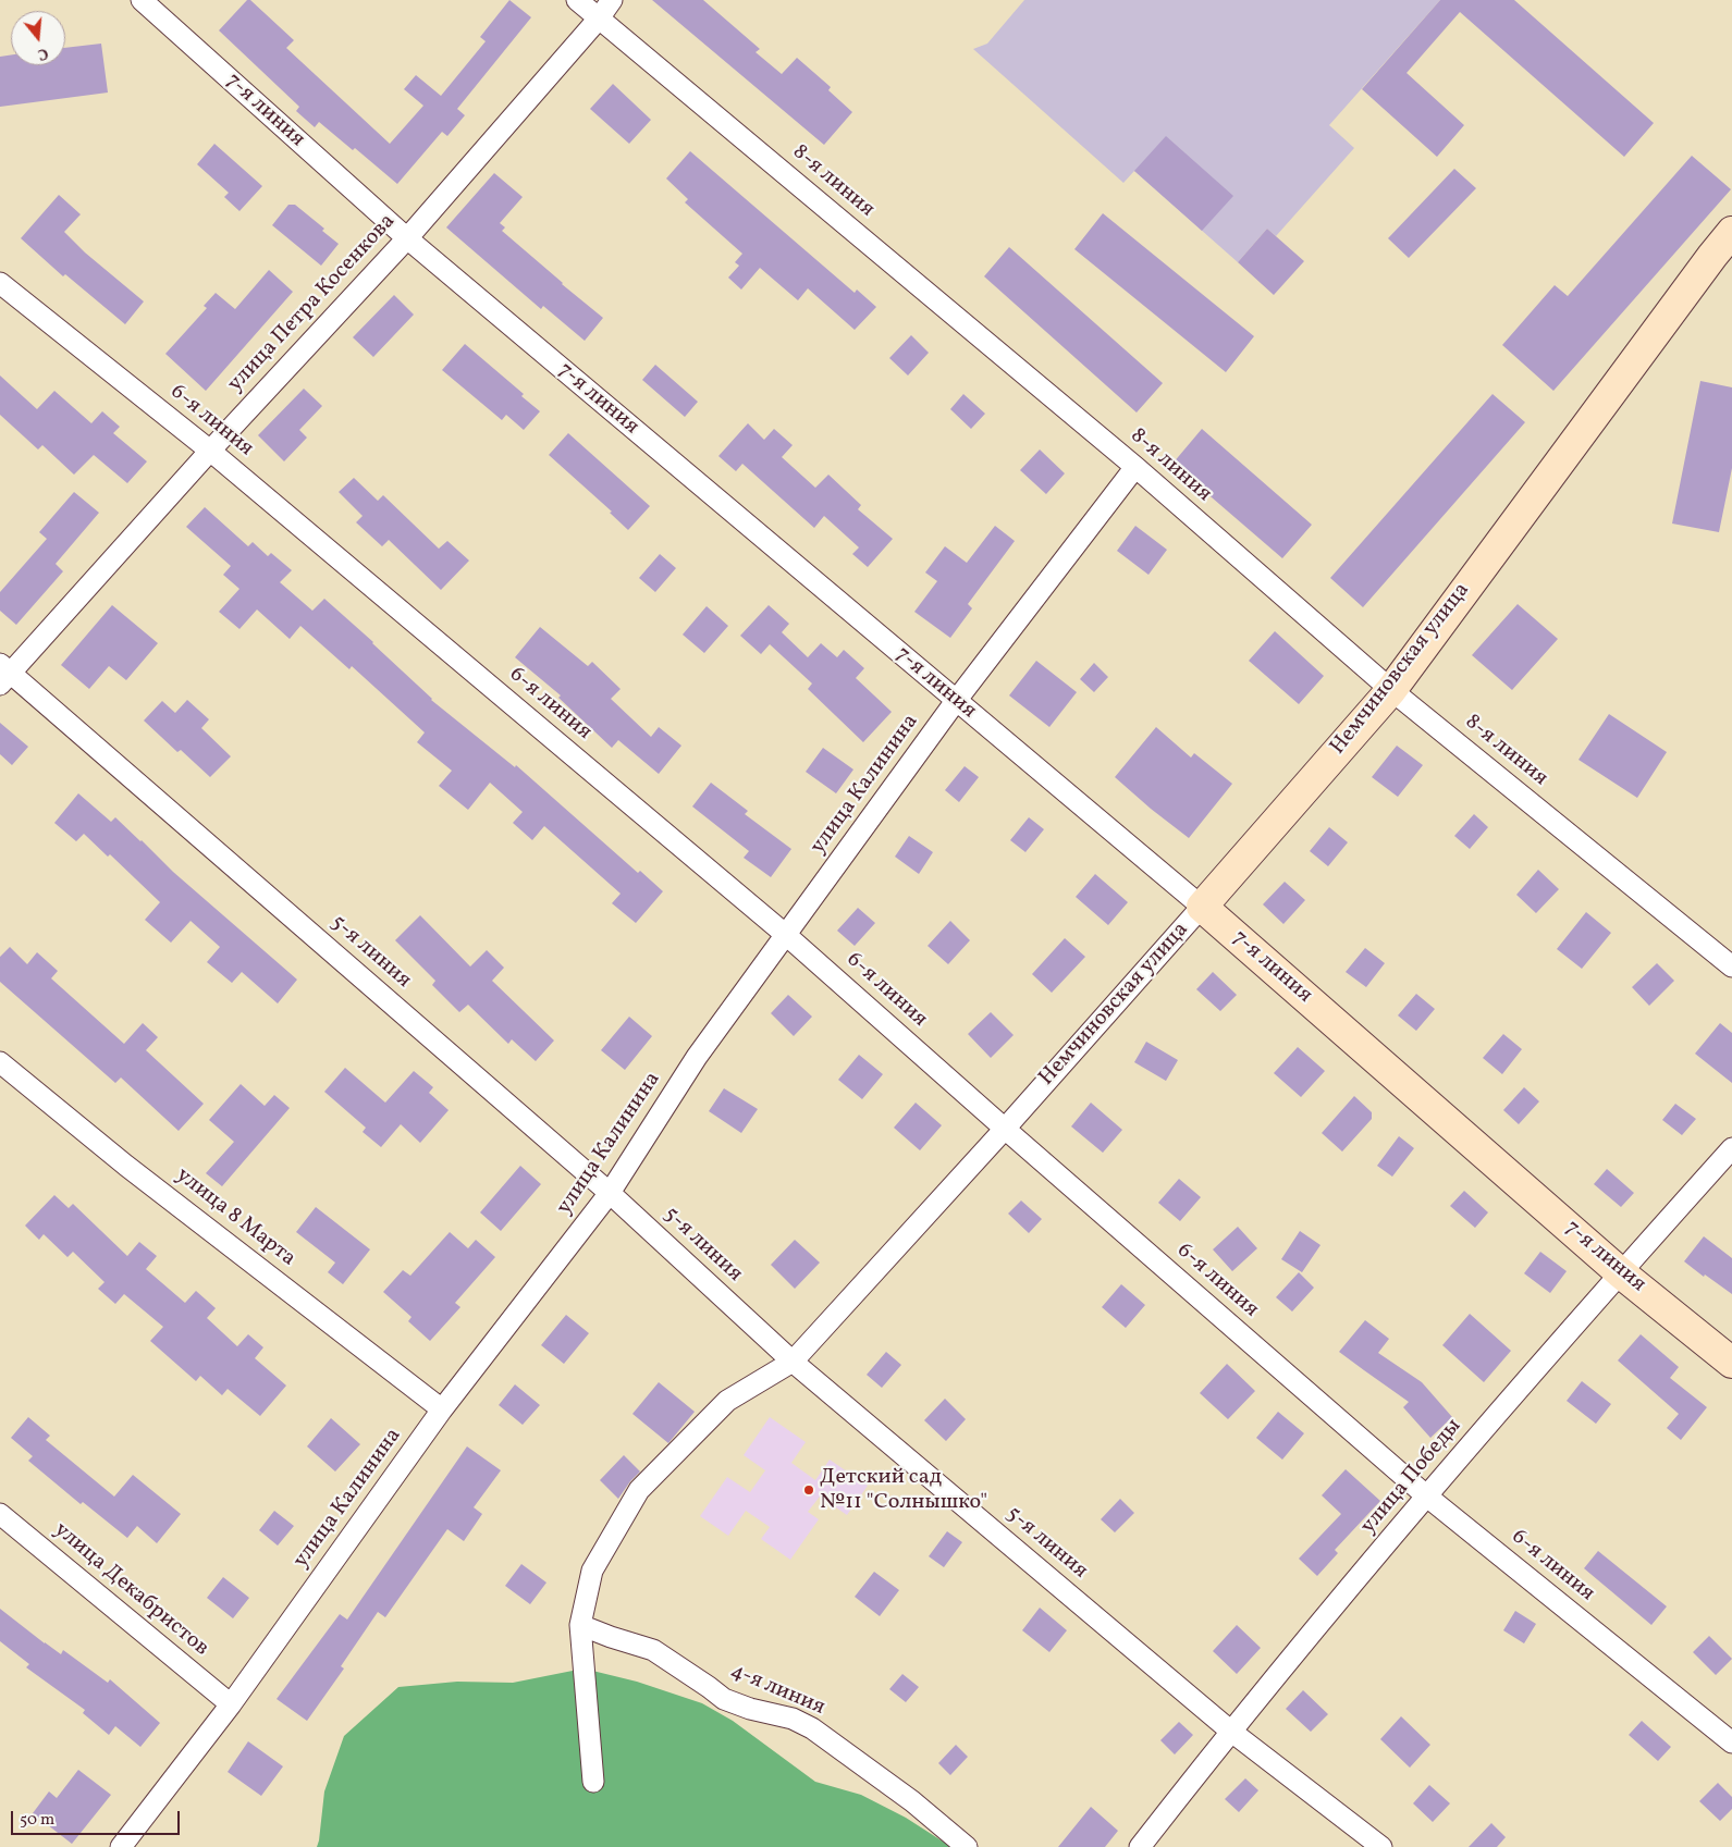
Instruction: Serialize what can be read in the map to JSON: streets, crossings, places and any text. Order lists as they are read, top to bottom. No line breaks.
{"streets":{"main road":["7-я линия","Немчиновская улица"],"street":["8-я линия","улица Петра Косенкова","6-я линия","улица Калинина","5-я линия","улица 8 Марта","улица Победы","улица Декабристов","4-я линия"]},"crossings":[["7-я линия","улица Петра Косенкова"],["7-я линия","Немчиновская улица"],["7-я линия","улица Калинина"],["7-я линия","улица Победы"],["8-я линия","улица Петра Косенкова"],["8-я линия","Немчиновская улица"],["8-я линия","улица Калинина"],["улица Петра Косенкова","6-я линия"],["улица Петра Косенкова","5-я линия"],["6-я линия","Немчиновская улица"],["6-я линия","улица Калинина"],["6-я линия","улица Победы"],["Немчиновская улица","5-я линия"],["Немчиновская улица","4-я линия"],["улица Калинина","5-я линия"],["улица Калинина","улица 8 Марта"],["улица Калинина","улица Декабристов"],["5-я линия","улица Победы"]],"places":["Детский сад №11 \"Солнышко\""],"scale_bar":"50 m","north":"bottom"}
